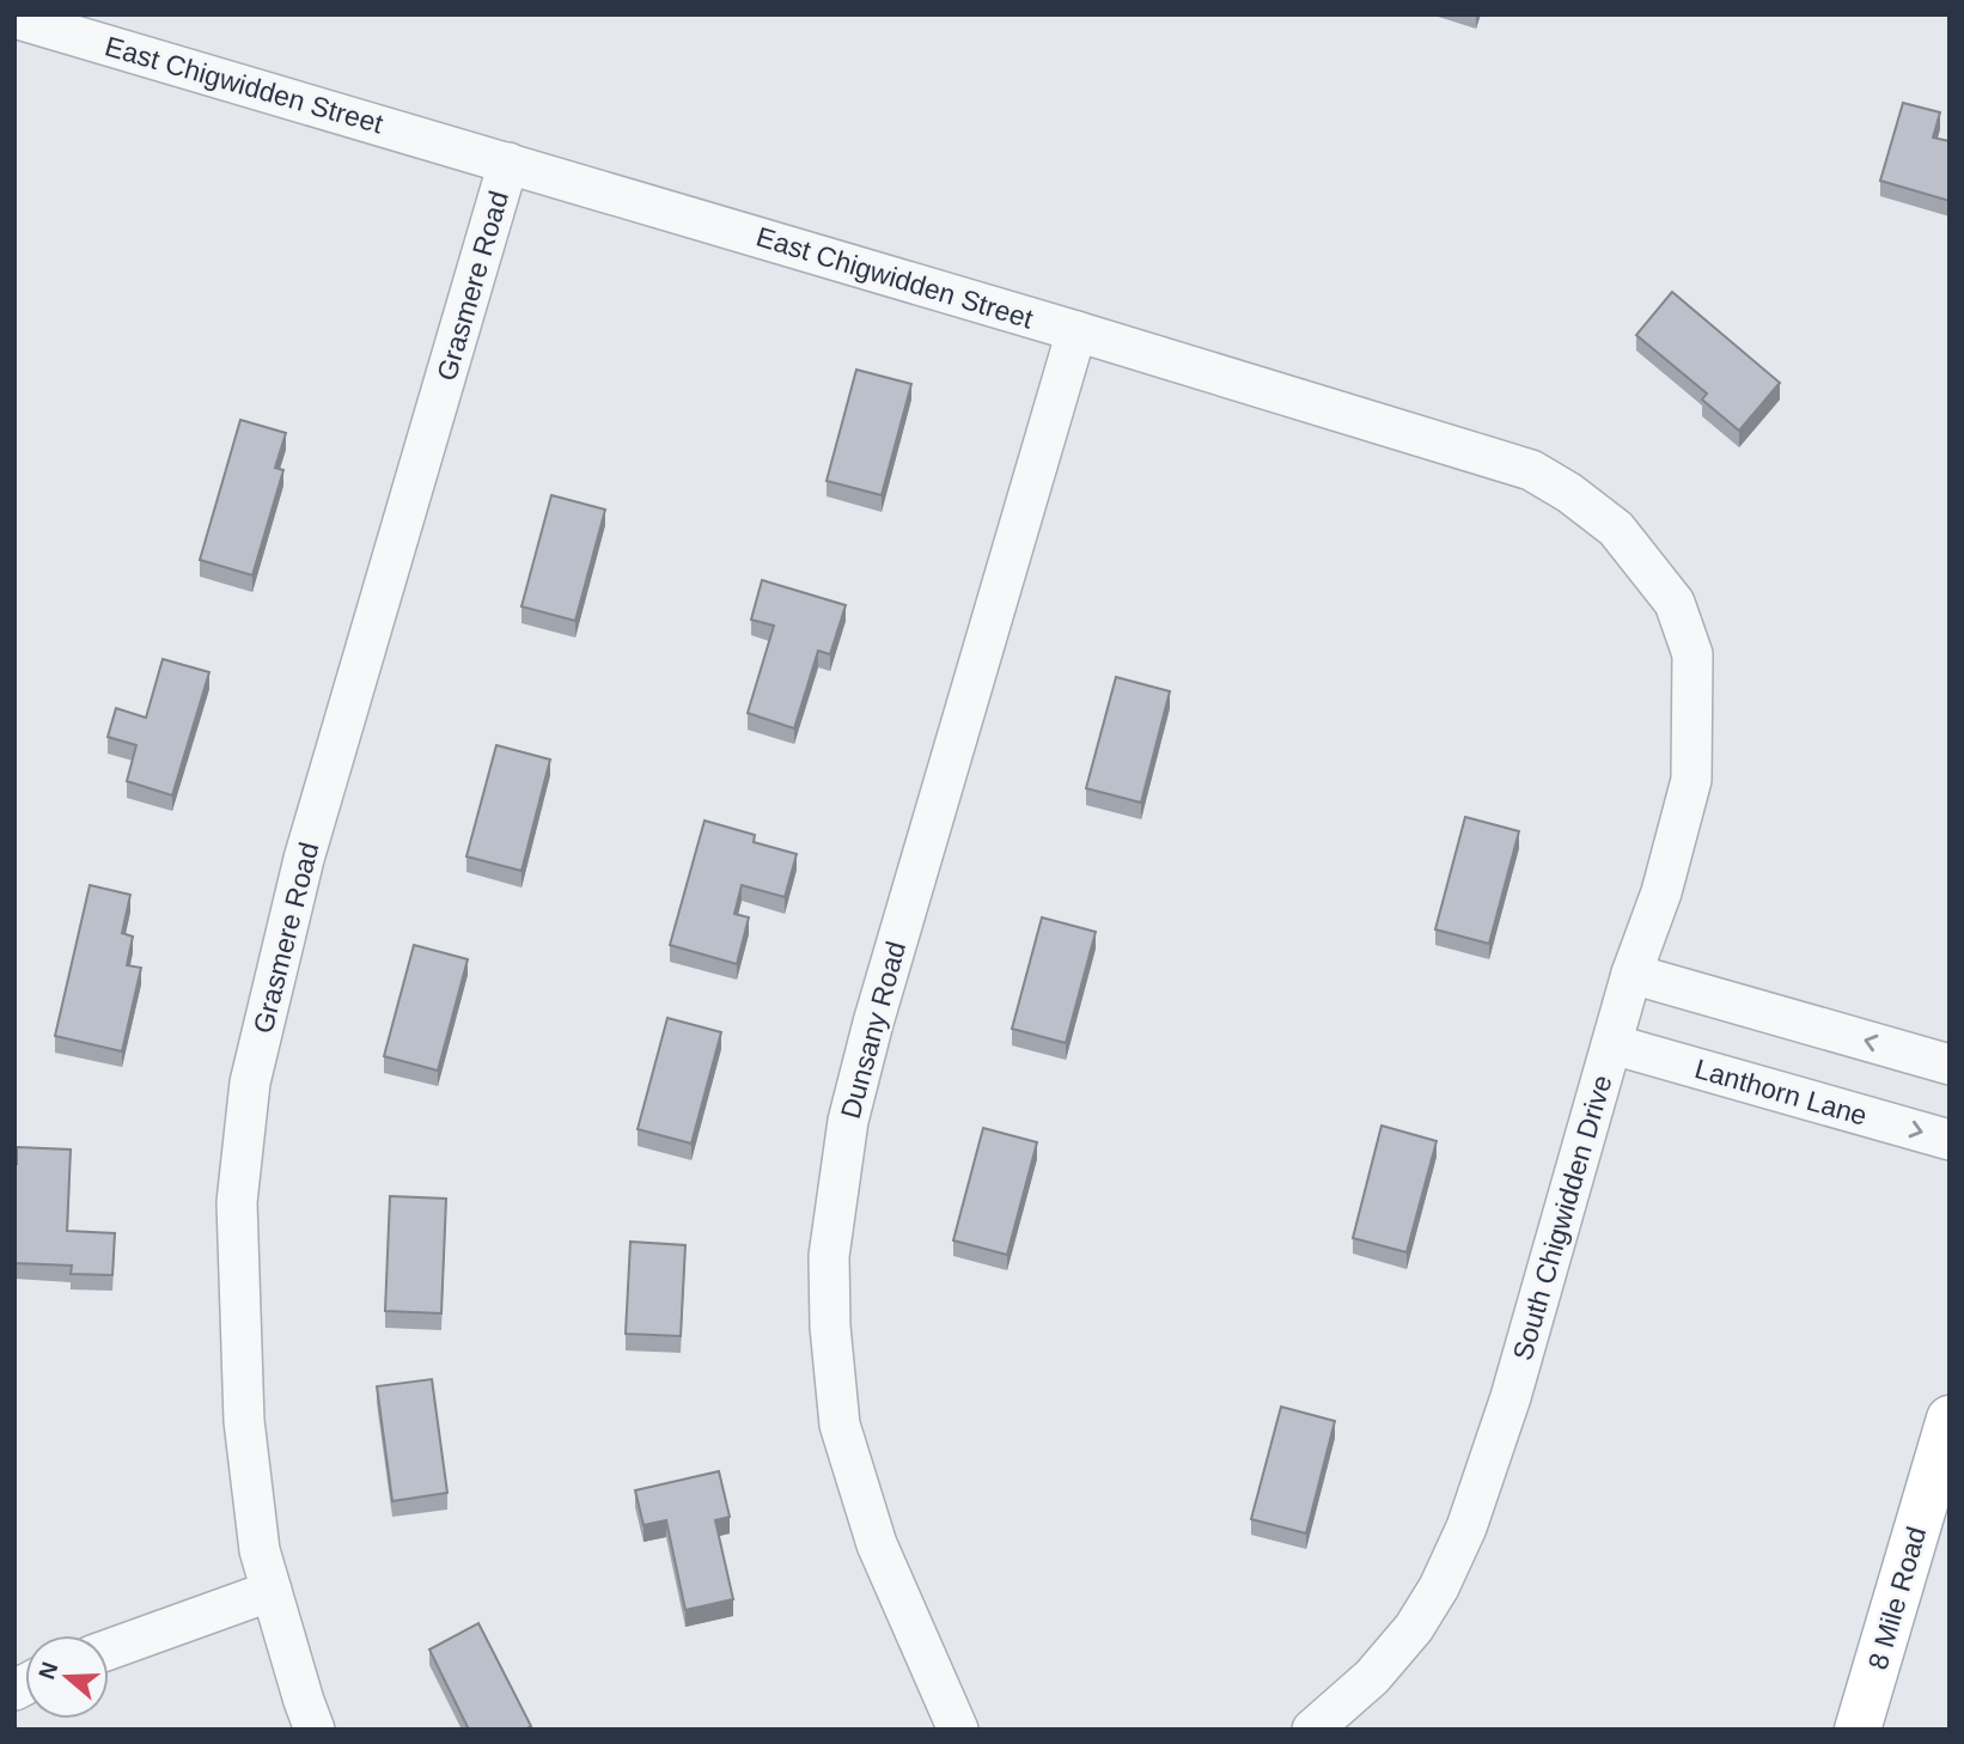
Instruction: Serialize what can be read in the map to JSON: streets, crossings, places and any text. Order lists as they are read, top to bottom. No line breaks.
{"streets":{"main road":["8 Mile Road"],"street":["East Chigwidden Street","Grasmere Road","Dunsany Road","Lanthorn Lane","South Chigwidden Drive"]},"crossings":[["East Chigwidden Street","Grasmere Road"],["East Chigwidden Street","Dunsany Road"],["East Chigwidden Street","South Chigwidden Drive"],["Lanthorn Lane","South Chigwidden Drive"]],"north":"left"}
